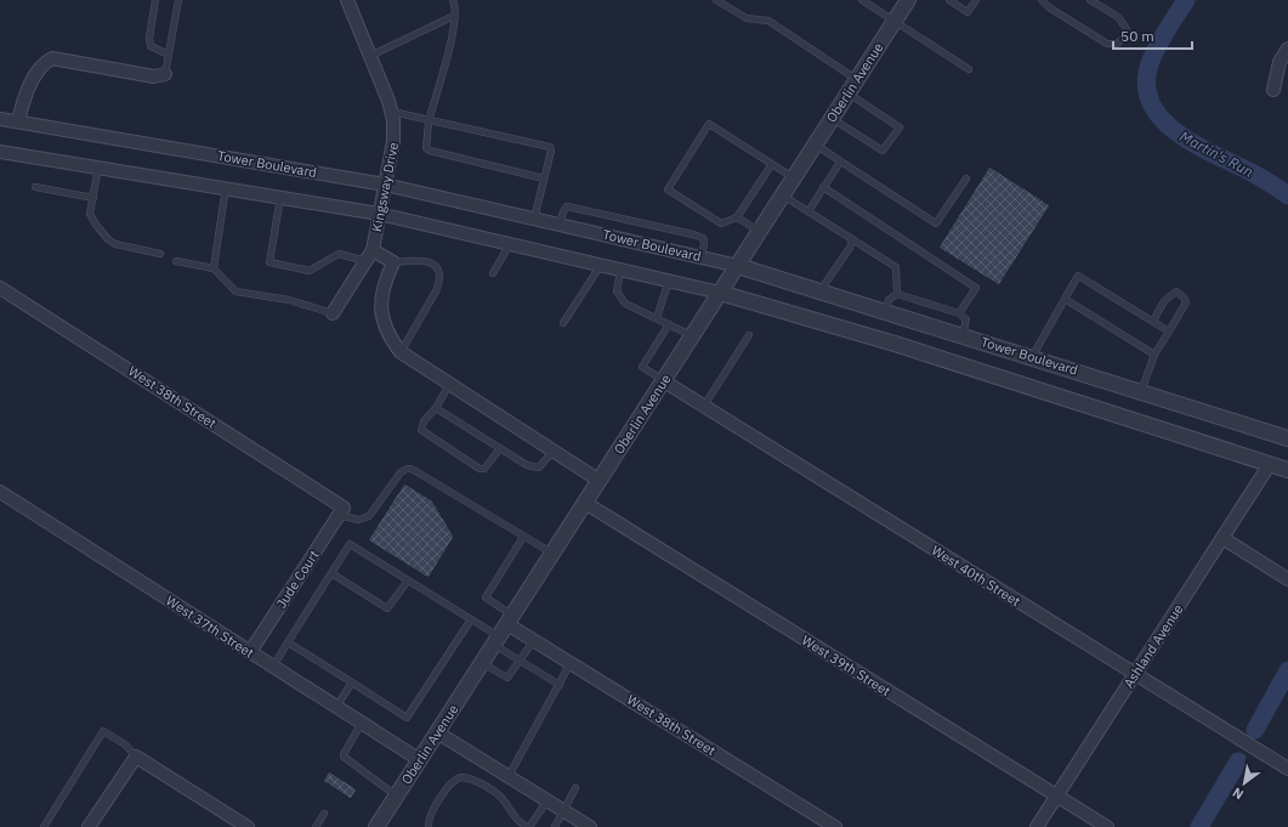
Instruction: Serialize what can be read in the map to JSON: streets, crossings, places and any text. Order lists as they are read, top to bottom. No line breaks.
{"streets":{"street":["Oberlin Avenue","Tower Boulevard","Kingsway Drive","West 38th Street","West 40th Street","Jude Court","West 37th Street","Ashland Avenue","West 39th Street"]},"crossings":[["Oberlin Avenue","Tower Boulevard"],["Oberlin Avenue","West 38th Street"],["Oberlin Avenue","West 40th Street"],["Oberlin Avenue","West 37th Street"],["Oberlin Avenue","West 39th Street"],["Tower Boulevard","Kingsway Drive"],["West 38th Street","Jude Court"],["West 40th Street","Ashland Avenue"],["Jude Court","West 37th Street"],["Ashland Avenue","West 39th Street"]],"water":["Martin's Run"],"scale_bar":"50 m","north":"bottom left"}
